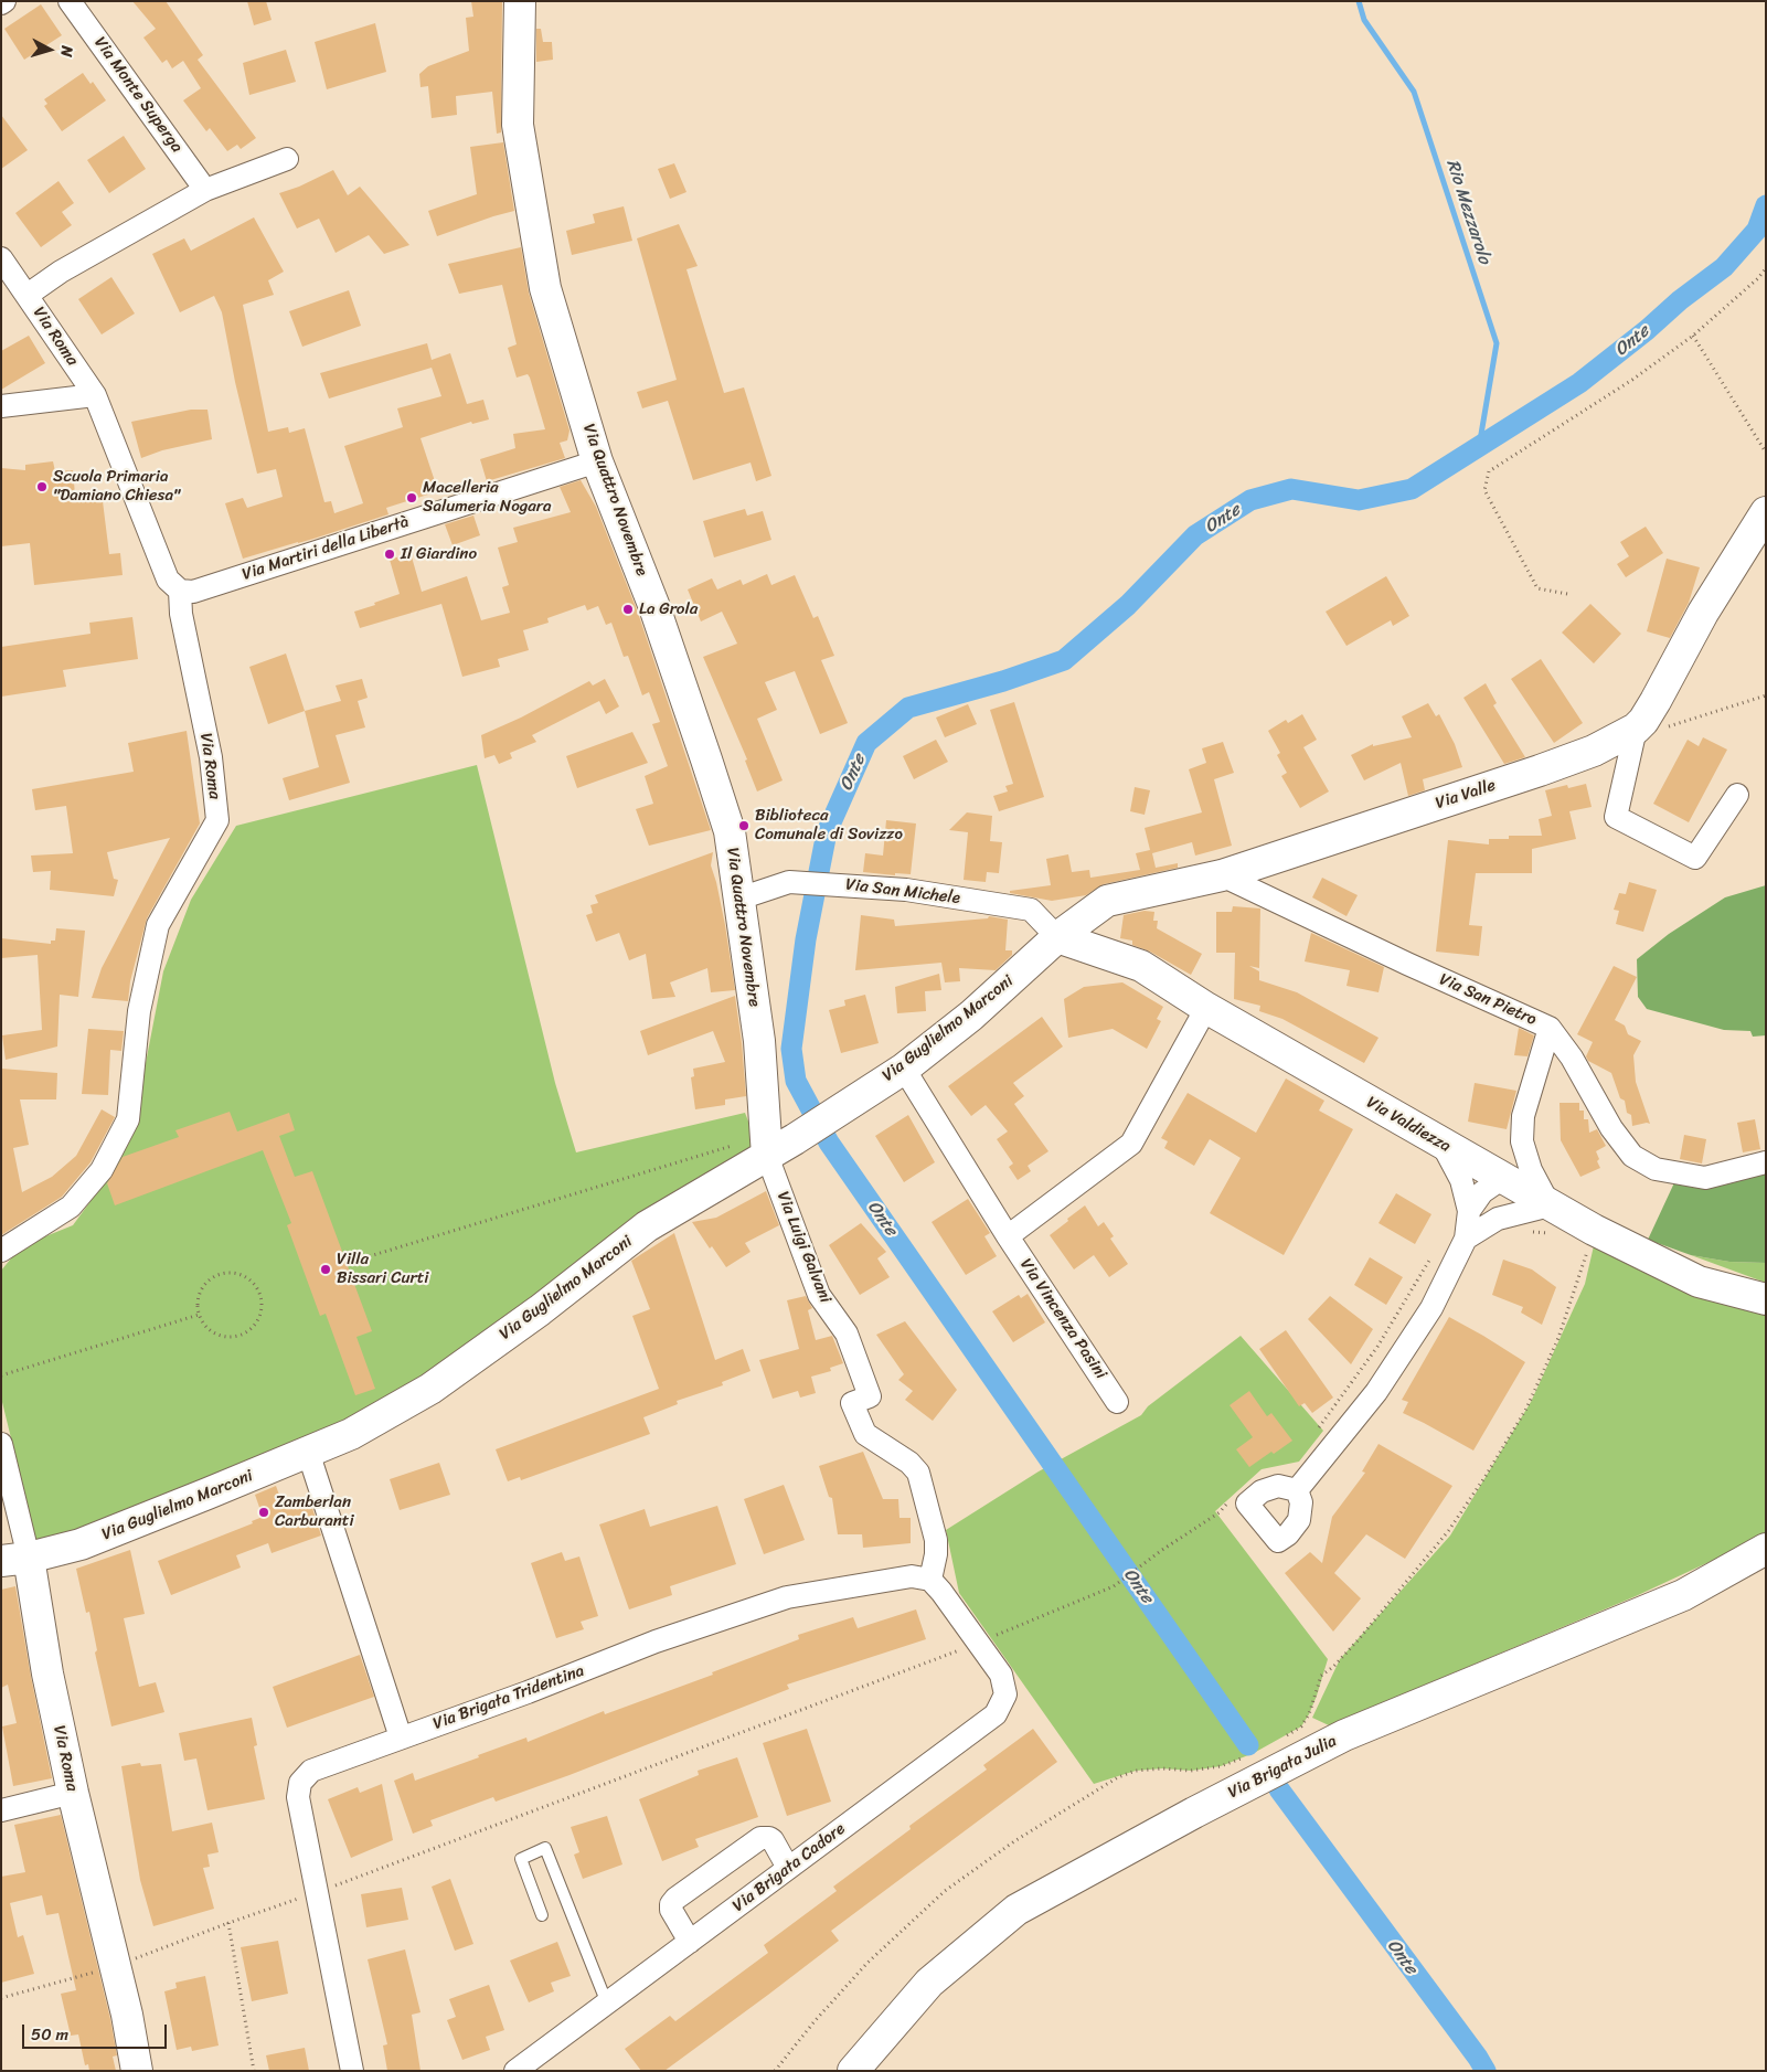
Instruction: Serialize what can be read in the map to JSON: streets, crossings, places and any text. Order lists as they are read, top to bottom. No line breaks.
{"streets":{"street":["Via Monte Superga","Via Roma","Via Quattro Novembre","Via Martiri della Libertà","Via Valle","Via San Michele","Via San Pietro","Via Guglielmo Marconi","Via Valdiezza","Via Luigi Galvani","Via Vincenza Pasini","Via Brigata Tridentina","Via Brigata Julia","Via Brigata Cadore"]},"crossings":[["Via Roma","Via Martiri della Libertà"],["Via Roma","Via Guglielmo Marconi"],["Via Quattro Novembre","Via Martiri della Libertà"],["Via Quattro Novembre","Via San Michele"],["Via Quattro Novembre","Via Guglielmo Marconi"],["Via Quattro Novembre","Via Luigi Galvani"],["Via Valle","Via San Michele"],["Via Valle","Via San Pietro"],["Via Valle","Via Guglielmo Marconi"],["Via Valle","Via Valdiezza"],["Via San Michele","Via Guglielmo Marconi"],["Via San Michele","Via Valdiezza"],["Via Guglielmo Marconi","Via Valdiezza"],["Via Guglielmo Marconi","Via Luigi Galvani"],["Via Guglielmo Marconi","Via Vincenza Pasini"],["Via Luigi Galvani","Via Brigata Tridentina"]],"water":["Rio Mezzarolo","Onte"],"places":["Scuola Primaria \"Damiano Chiesa\"","Macelleria Salumeria Nogara","Il Giardino","La Grola","Biblioteca Comunale di Sovizzo","Villa Bissari Curti","Zamberlan Carburanti"],"scale_bar":"50 m","north":"right"}
